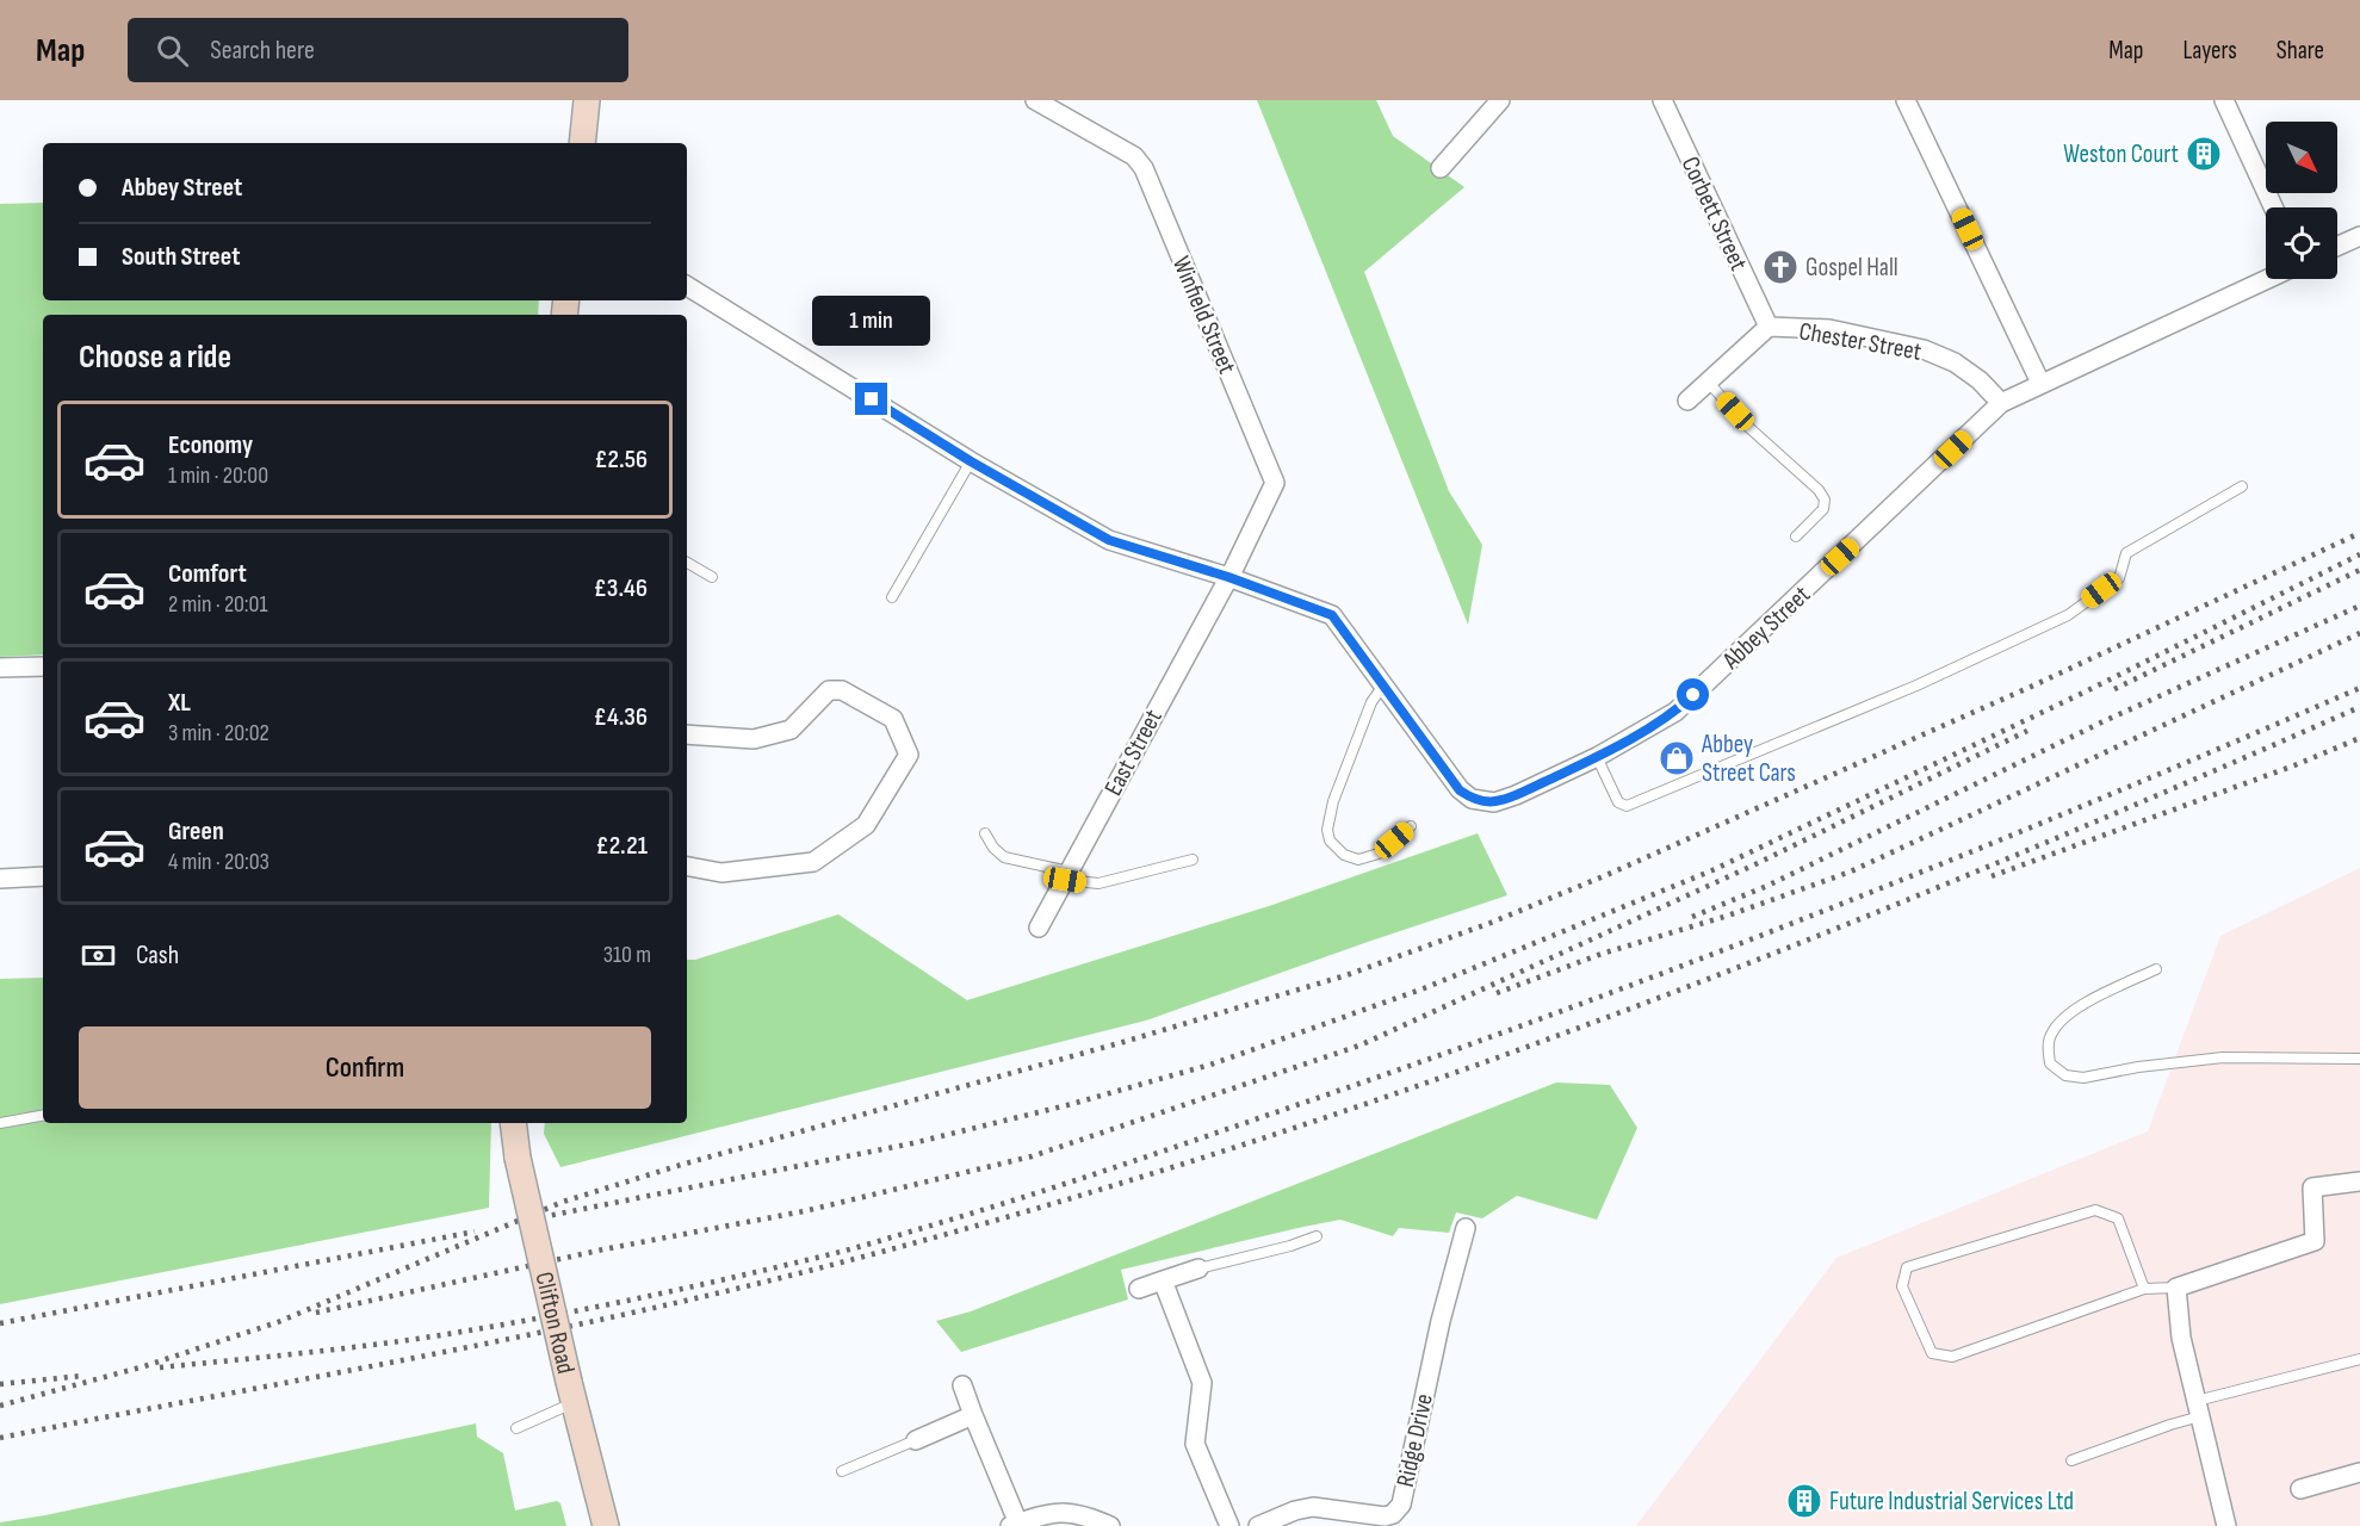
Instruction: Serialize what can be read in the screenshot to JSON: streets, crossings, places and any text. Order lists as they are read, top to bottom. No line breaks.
{"streets":{"street":["Corbett Street","Winfield Street","Chester Street","Abbey Street","East Street","Clifton Road","Ridge Drive"]},"crossings":[["Corbett Street","Chester Street"],["Winfield Street","Abbey Street"],["Winfield Street","East Street"],["Chester Street","Abbey Street"],["Abbey Street","East Street"]],"places":{"building":["Weston Court","Future Industrial Services Ltd"],"church":["Gospel Hall"],"shop":["Abbey Street Cars"]},"north":"bottom right","page":{"header":"Map","search":"Search here","nav":["Map","Layers","Share"],"banner":["Abbey Street","South Street"],"bubble":"1 min","heading":"Choose a ride","list":[{"name":"Economy","note":"1 min · 20:00","value":"£2.56"},{"name":"Comfort","note":"2 min · 20:01","value":"£3.46"},{"name":"XL","note":"3 min · 20:02","value":"£4.36"},{"name":"Green","note":"4 min · 20:03","value":"£2.21"}],"pay":["Cash","310 m"],"buttons":"Confirm"}}
